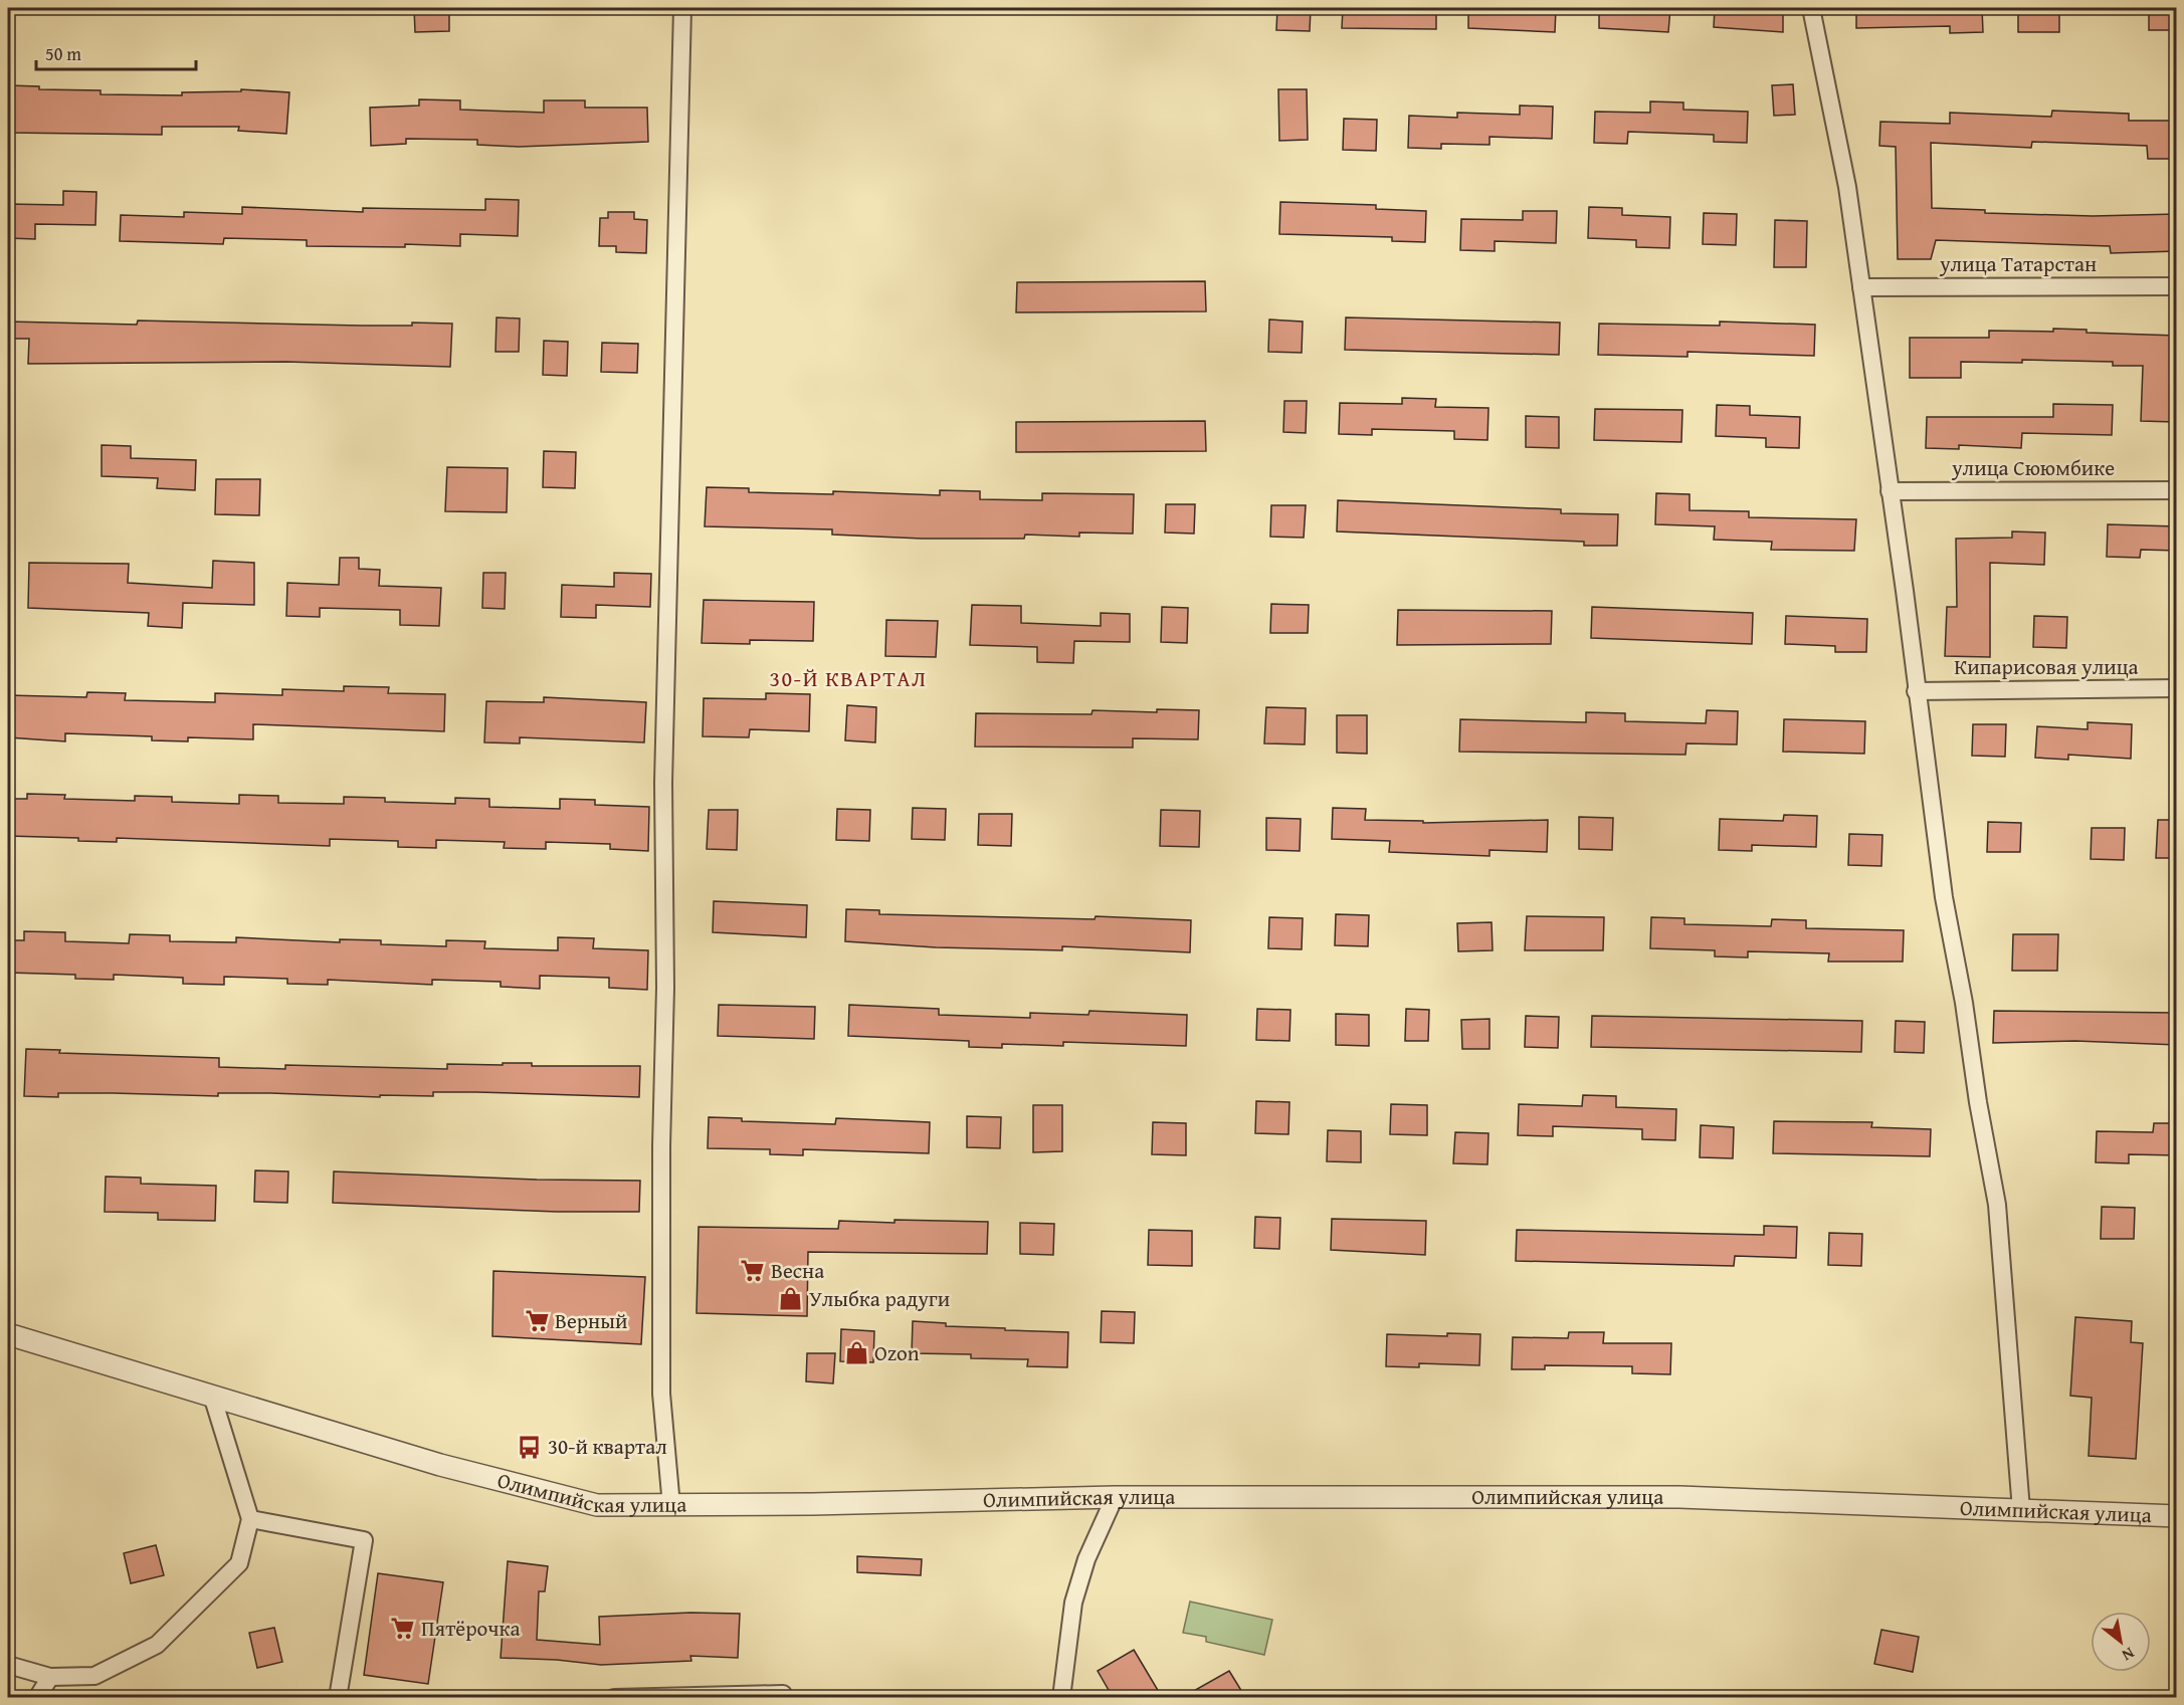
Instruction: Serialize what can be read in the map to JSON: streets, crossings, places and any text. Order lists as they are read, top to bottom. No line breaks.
{"streets":{"street":["улица Татарстан","улица Сююмбике","Кипарисовая улица","Олимпийская улица"]},"districts":["30-Й КВАРТАЛ"],"places":{"supermarket":["Весна","Верный","Пятёрочка"],"shop":["Улыбка радуги","Ozon"],"bus stop":["30-й квартал"]},"scale_bar":"50 m","north":"bottom right"}
